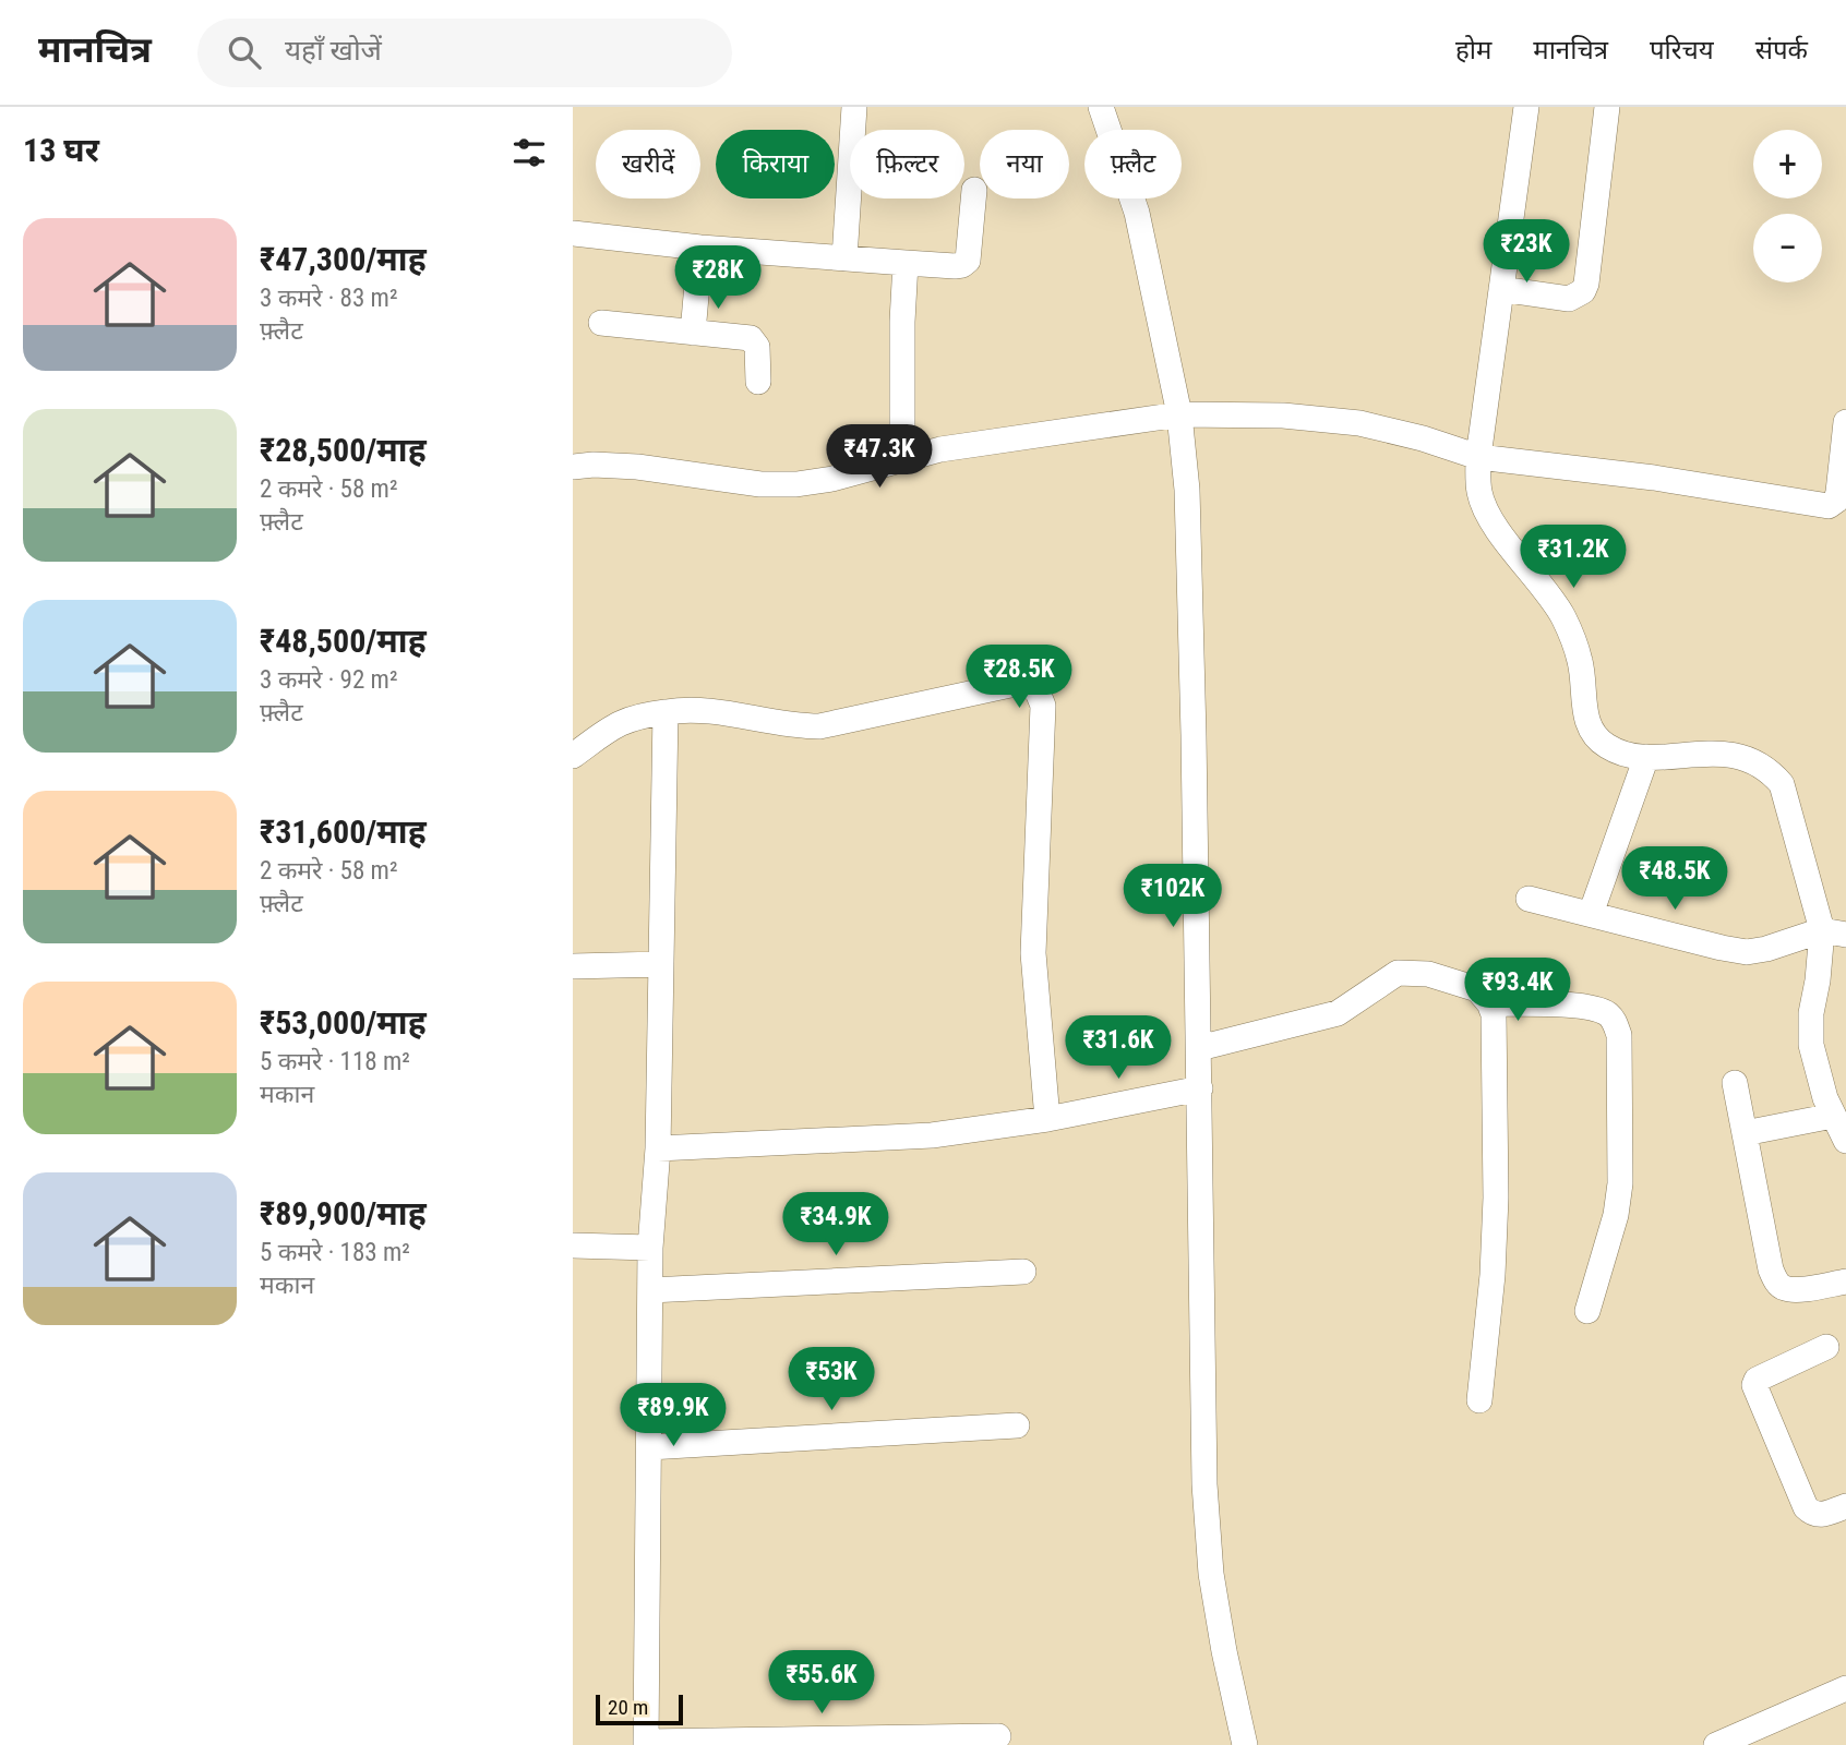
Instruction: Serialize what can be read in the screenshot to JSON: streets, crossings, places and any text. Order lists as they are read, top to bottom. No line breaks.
{"scale_bar":"20 m","page":{"header":"मानचित्र","search":"यहाँ खोजें","nav":["होम","मानचित्र","परिचय","संपर्क"],"heading":"13 घर","map_buttons":["+","−"],"chip":["खरीदें","किराया","फ़िल्टर","नया","फ़्लैट"],"list":[{"name":"₹47,300/माह","note":"3 कमरे · 83 m² · फ़्लैट"},{"name":"₹28,500/माह","note":"2 कमरे · 58 m² · फ़्लैट"},{"name":"₹48,500/माह","note":"3 कमरे · 92 m² · फ़्लैट"},{"name":"₹31,600/माह","note":"2 कमरे · 58 m² · फ़्लैट"},{"name":"₹53,000/माह","note":"5 कमरे · 118 m² · मकान"},{"name":"₹89,900/माह","note":"5 कमरे · 183 m² · मकान"}],"price":["₹23K","₹28K","₹47.3K","₹31.2K","₹28.5K","₹48.5K","₹102K","₹93.4K","₹31.6K","₹34.9K","₹53K","₹89.9K","₹55.6K"],"scale":"20 m"}}
